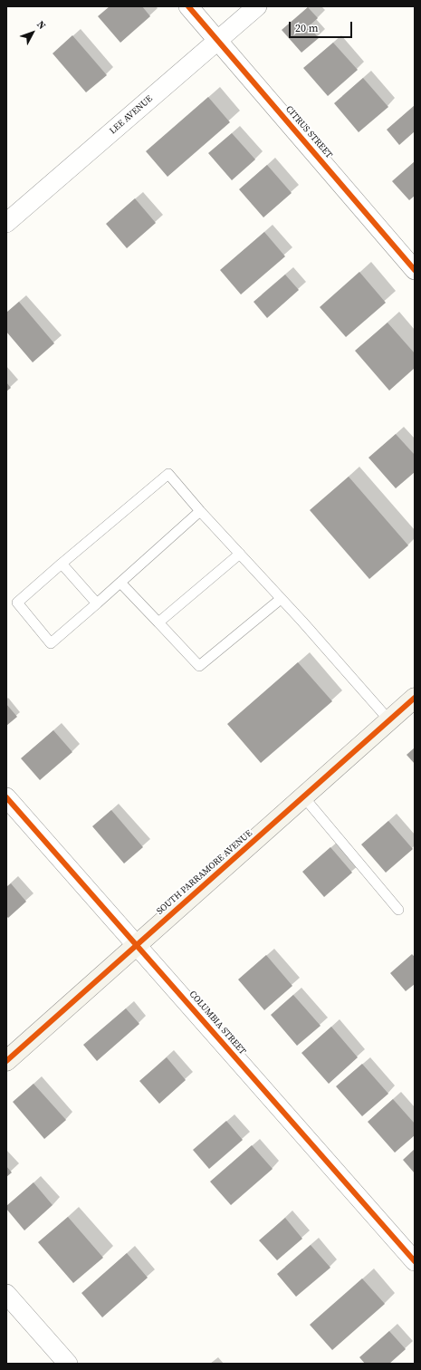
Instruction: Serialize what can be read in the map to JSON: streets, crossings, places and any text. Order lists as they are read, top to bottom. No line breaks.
{"streets":{"street":["LEE AVENUE","CITRUS STREET","SOUTH PARRAMORE AVENUE","COLUMBIA STREET"]},"crossings":[["LEE AVENUE","CITRUS STREET"],["SOUTH PARRAMORE AVENUE","COLUMBIA STREET"]],"scale_bar":"20 m","north":"top right"}
